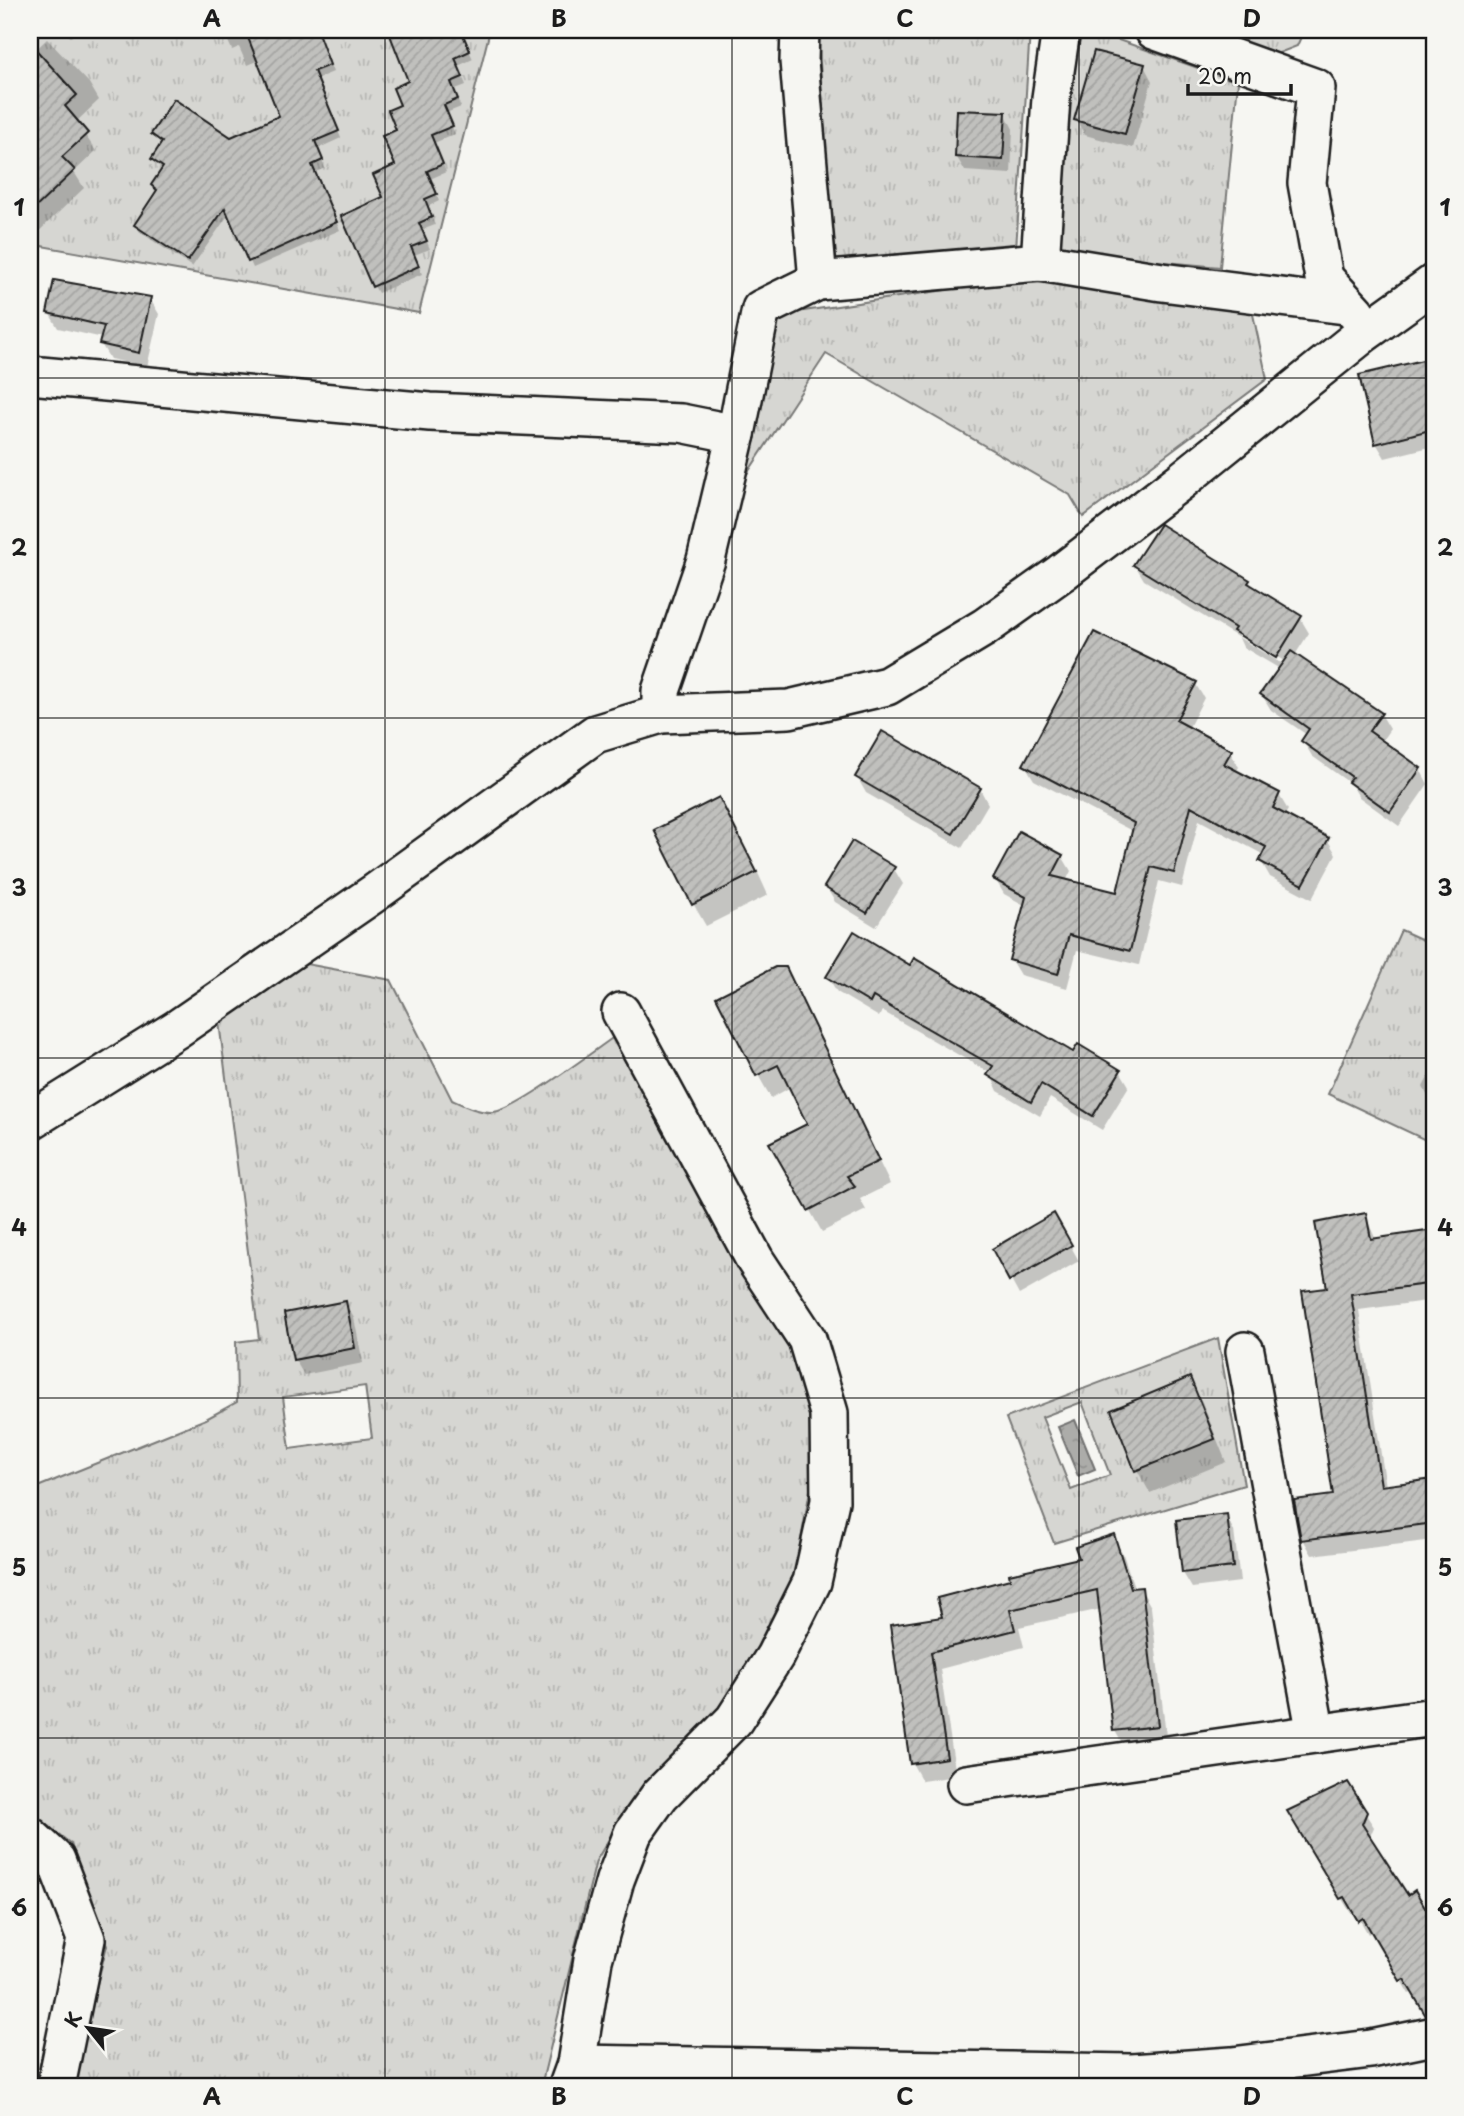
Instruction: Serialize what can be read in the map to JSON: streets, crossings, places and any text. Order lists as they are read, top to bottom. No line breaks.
{"scale_bar":"20 m","north":"top left","grid":{"columns":["A","B","C","D"],"rows":["1","2","3","4","5","6"]}}
